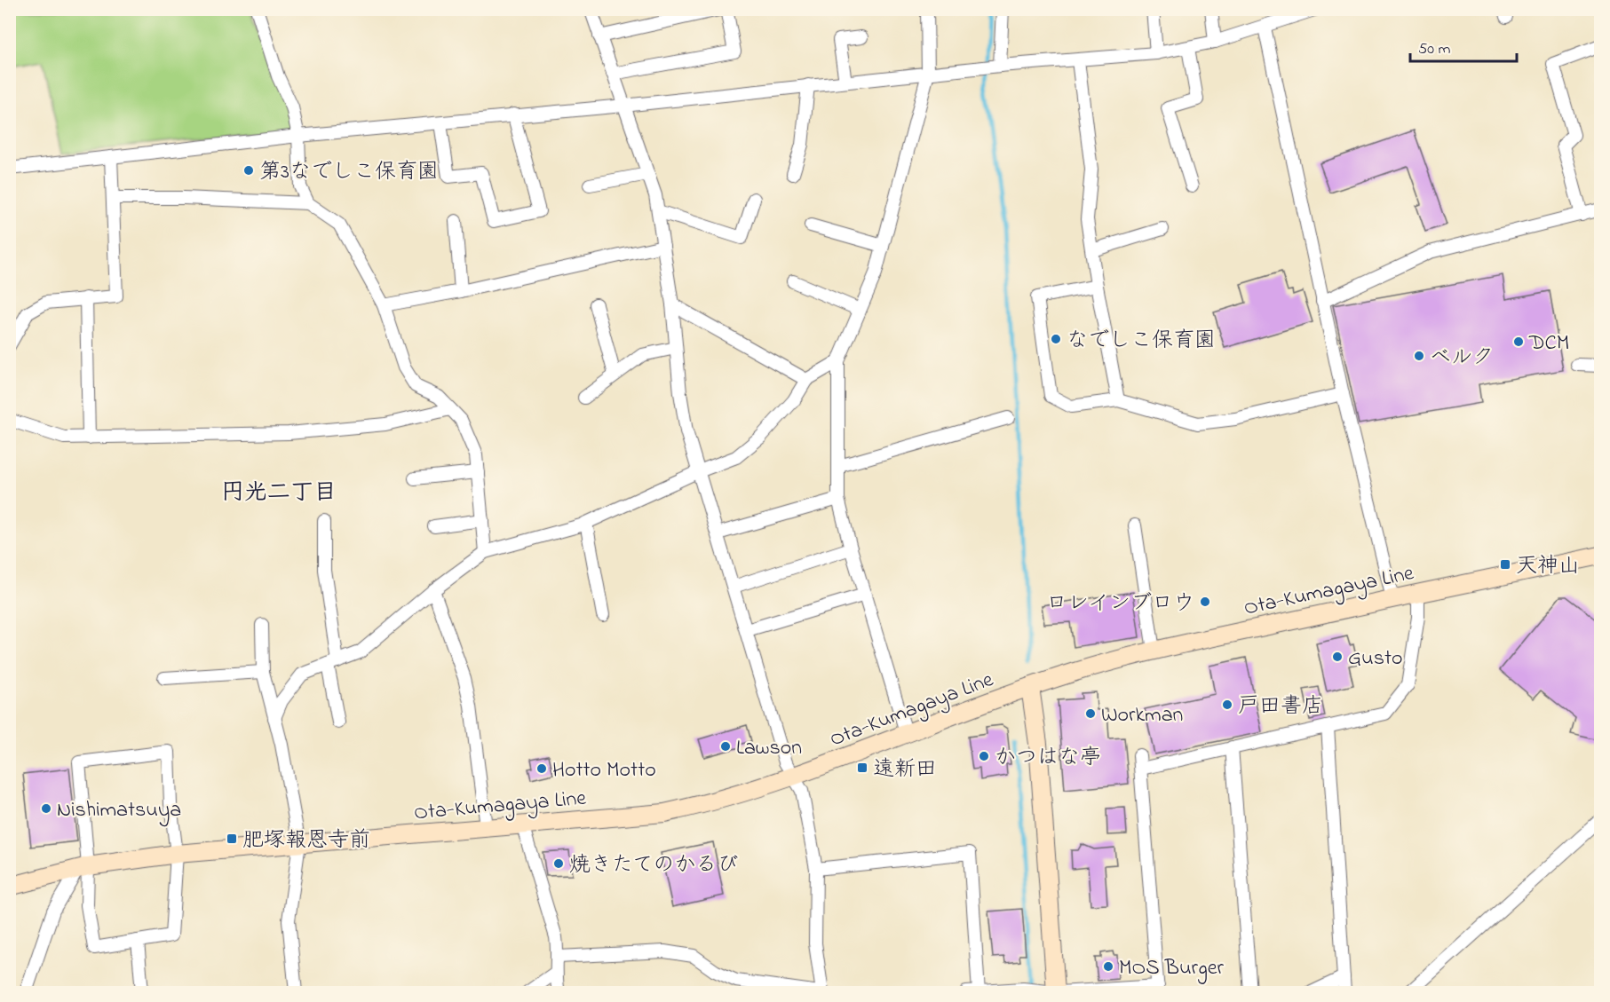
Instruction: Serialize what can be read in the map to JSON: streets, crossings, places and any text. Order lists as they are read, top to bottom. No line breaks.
{"streets":{"main road":["Ota-Kumagaya Line"]},"districts":["円光二丁目"],"places":{"other":["第3なでしこ保育園","なでしこ保育園","DCM","ベルク","ロレインブロウ","Gusto","戸田書店","Workman","Lawson","かつはな亭","Hotto Motto","Nishimatsuya","焼きたてのかるび","MOS Burger"],"transit":["天神山","遠新田","肥塚報恩寺前"]},"scale_bar":"50 m"}
